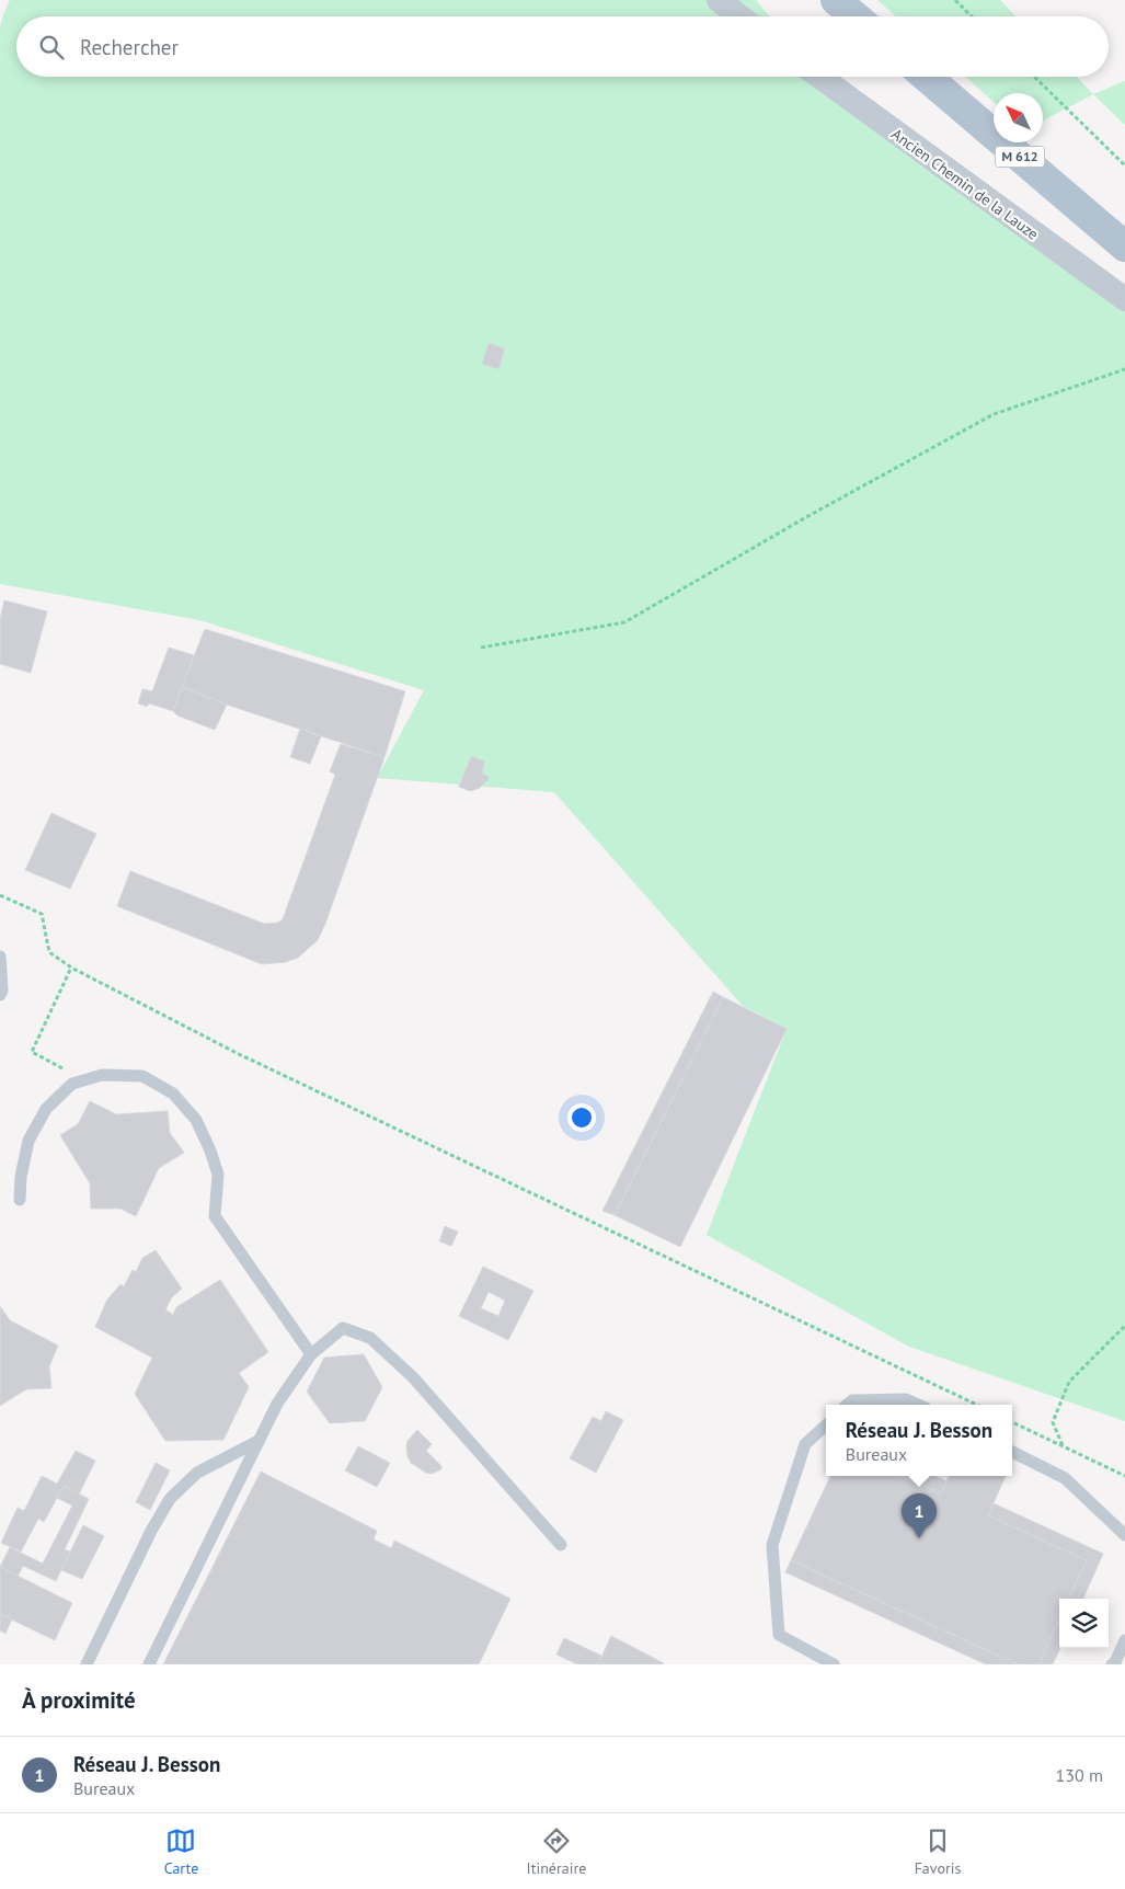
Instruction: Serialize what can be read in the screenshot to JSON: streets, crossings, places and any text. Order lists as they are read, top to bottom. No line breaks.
{"streets":{"main road":["M 612"],"street":["Ancien Chemin de la Lauze"]},"north":"top left","page":{"search":"Rechercher","popup":["Réseau J. Besson","Bureaux"],"pins":"1","heading":"À proximité","list":[{"mark":"1","name":"Réseau J. Besson","note":"Bureaux","value":"130 m"}],"nav":["Carte","Itinéraire","Favoris"]}}
